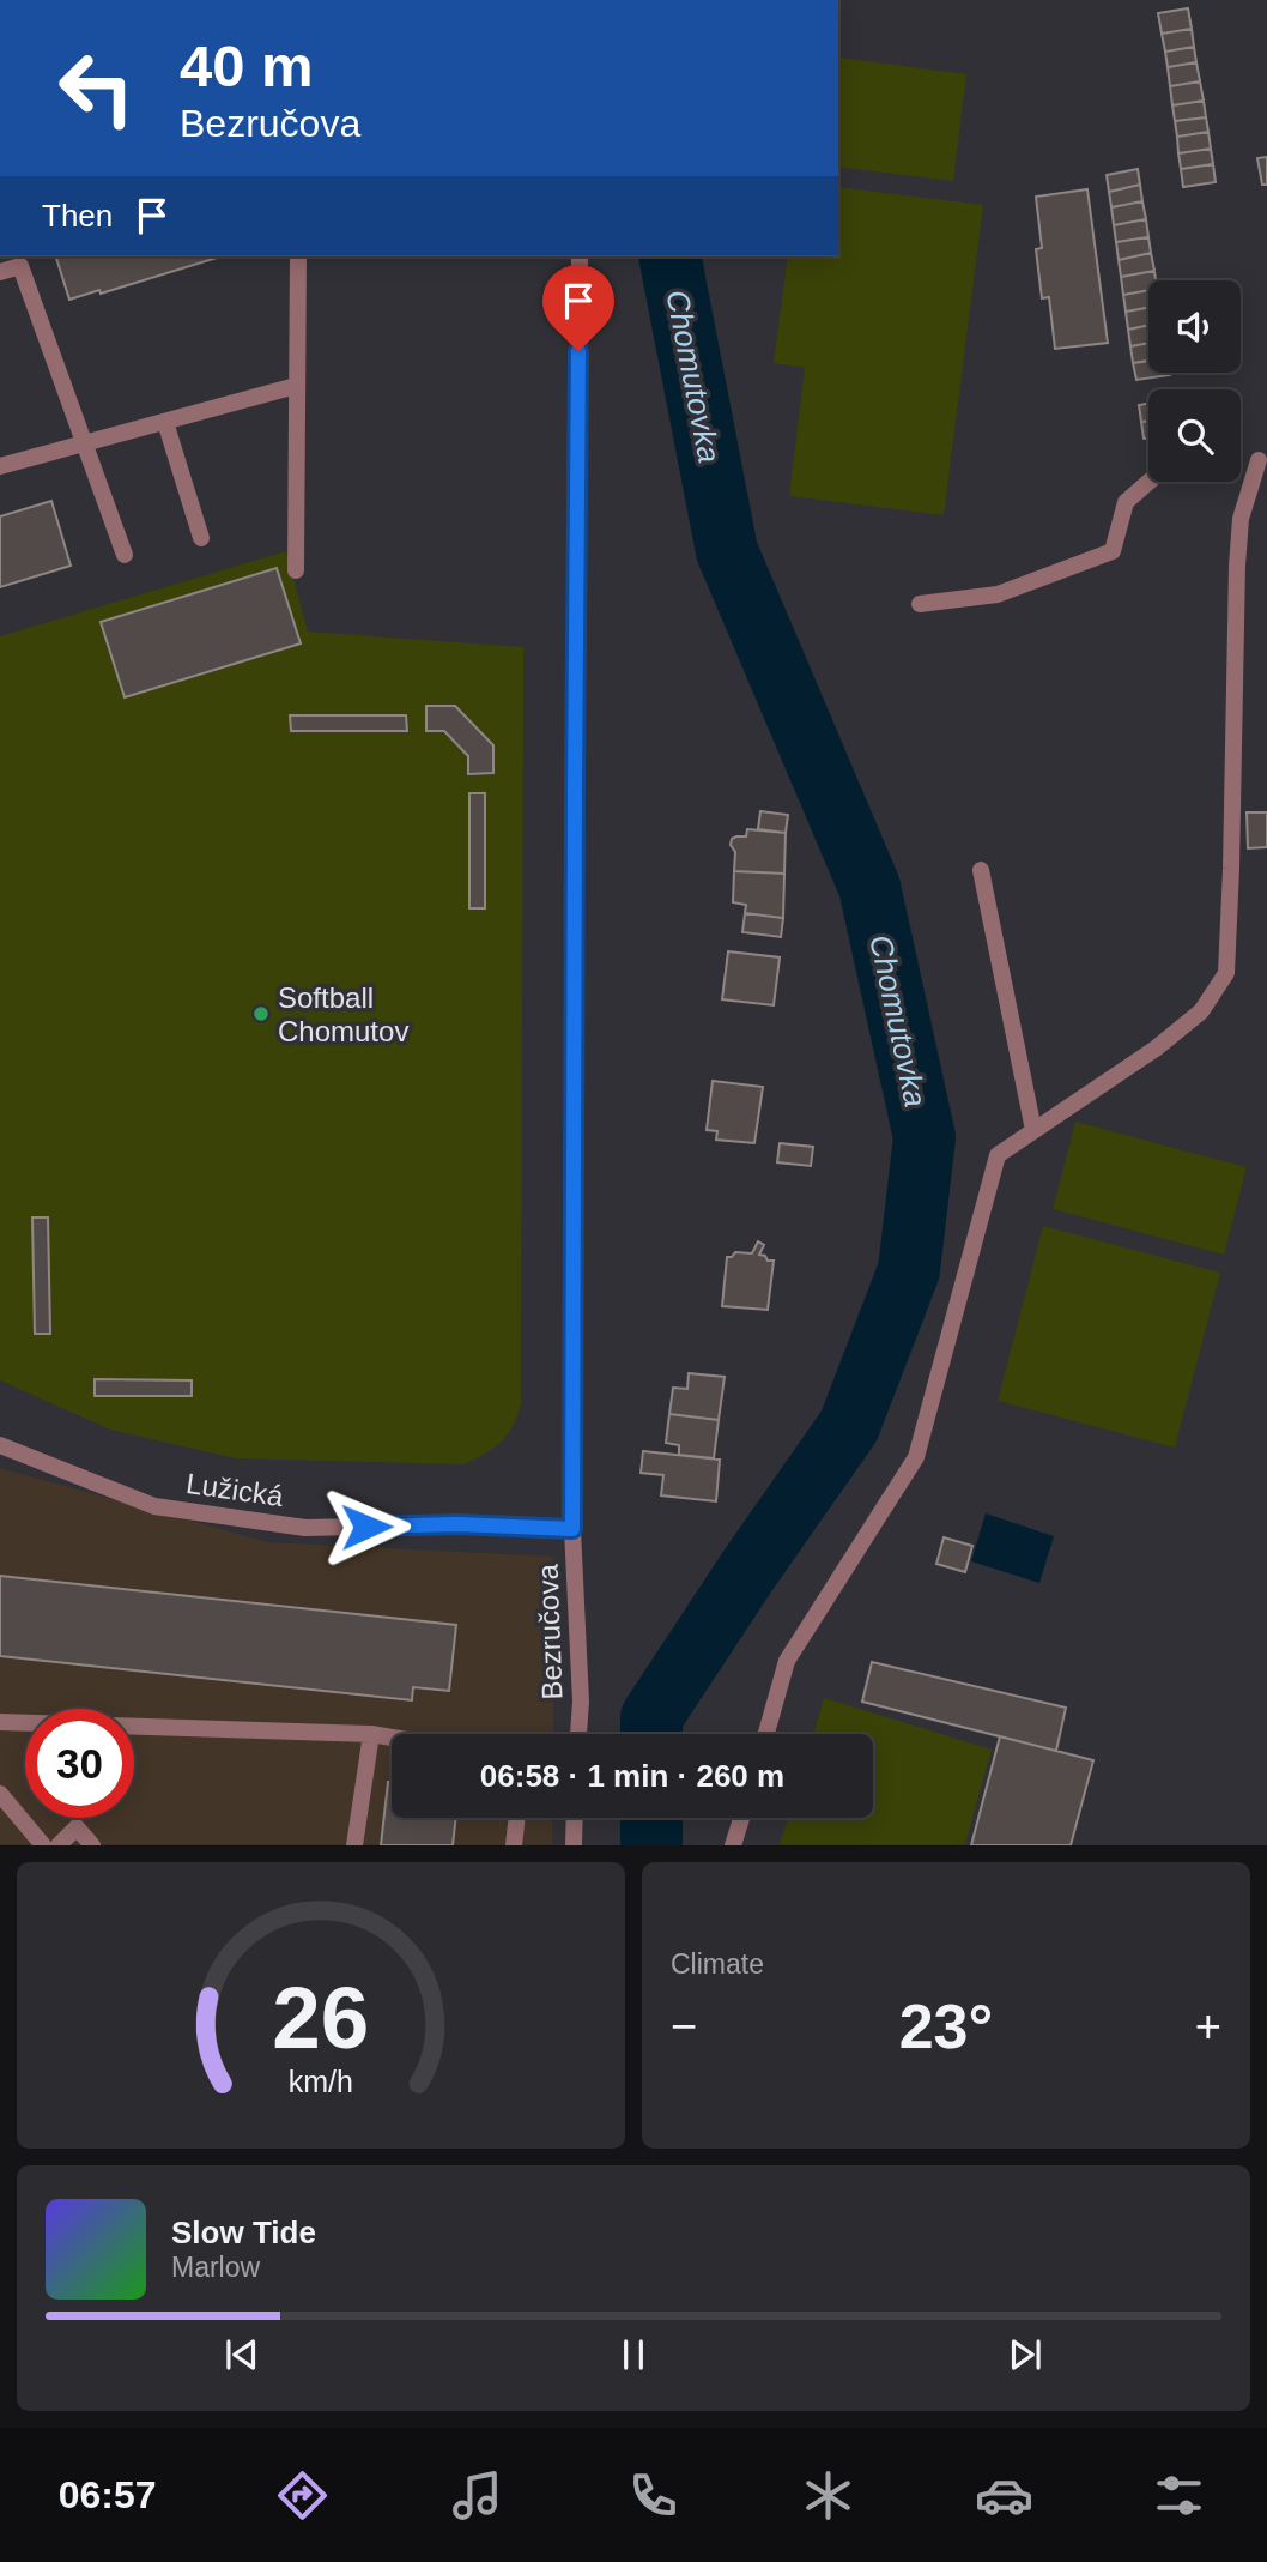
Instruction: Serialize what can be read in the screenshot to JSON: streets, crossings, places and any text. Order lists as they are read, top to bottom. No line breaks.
{"streets":{"street":["Lužická","Bezručova"]},"crossings":[["Lužická","Bezručova"]],"water":["Chomutovka"],"places":["Softball Chomutov"],"page":{"turn":["40 m","Bezručova"],"then":"Then","limit":"30","trip":"06:58 · 1 min · 260 m","tile":"Climate","heat":["−","23°","+"],"song":["Slow Tide","Marlow"],"tabs":"06:57","gauge":["26","km/h"]}}
